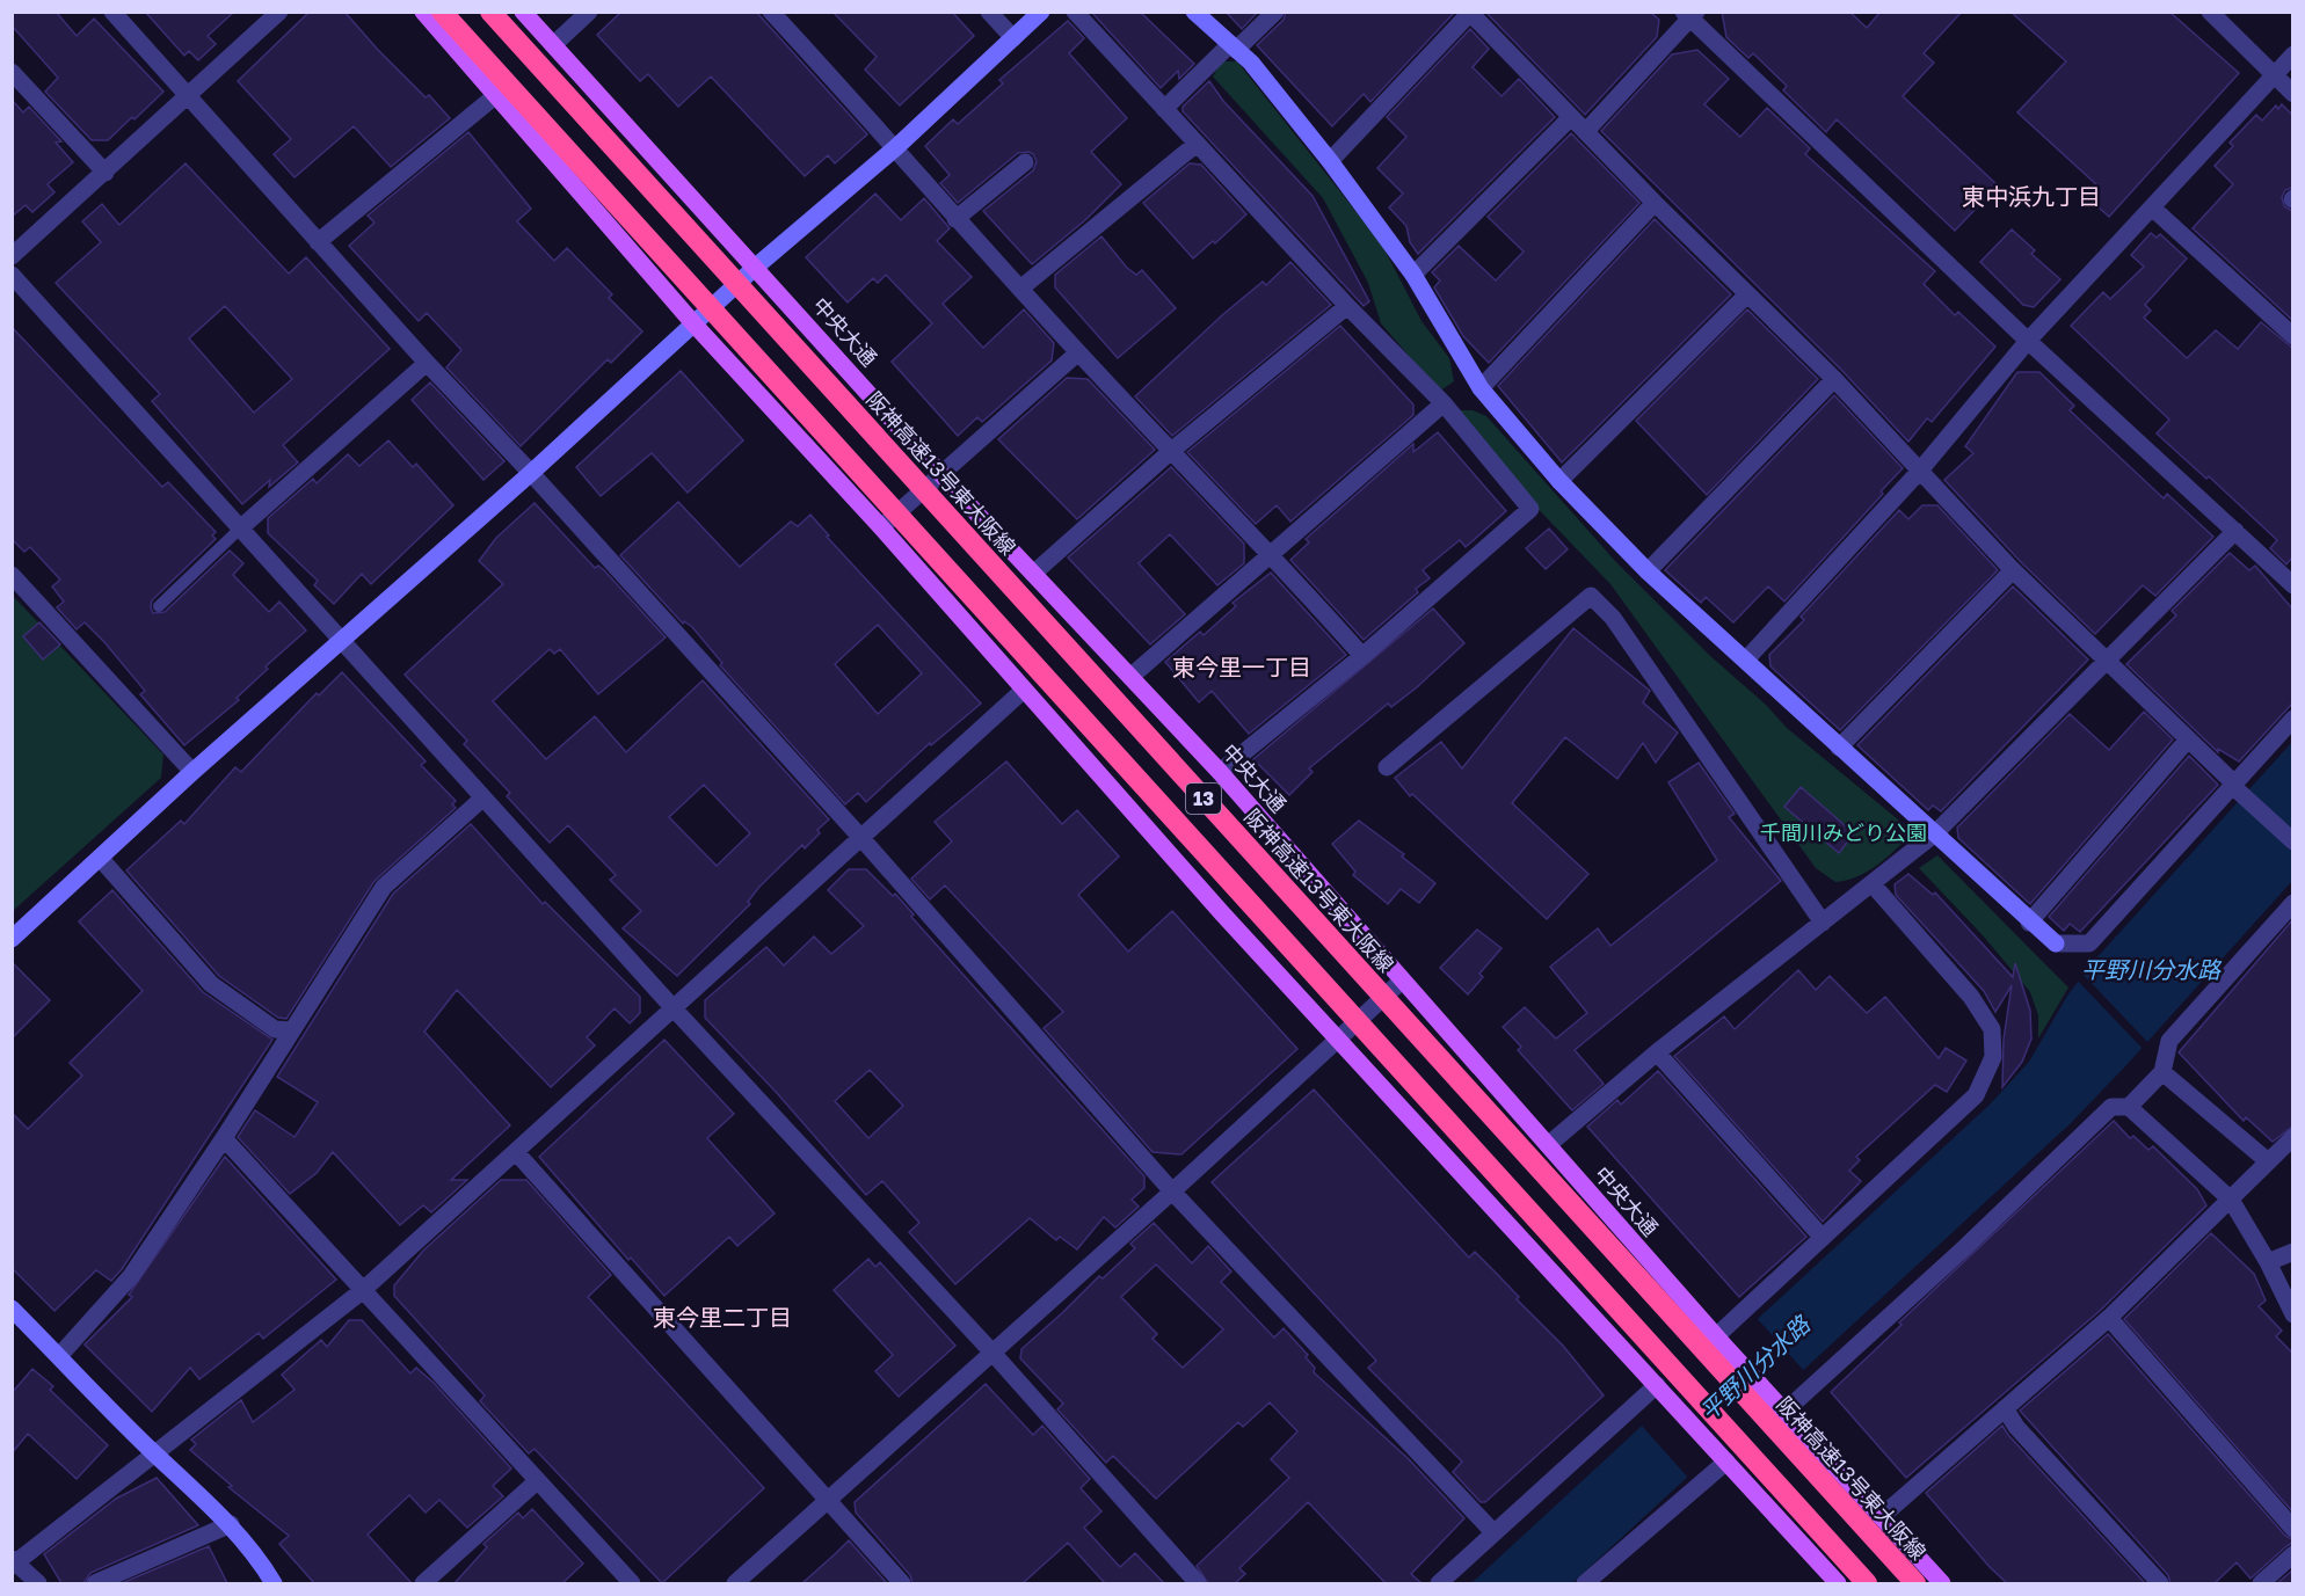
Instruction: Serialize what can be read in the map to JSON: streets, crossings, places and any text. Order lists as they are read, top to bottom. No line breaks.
{"streets":{"highway":["阪神高速13号東大阪線","13"],"main road":["中央大通"]},"districts":["東中浜九丁目","東今里一丁目","東今里二丁目"],"water":["平野川分水路"],"parks":["千間川みどり公園"]}
